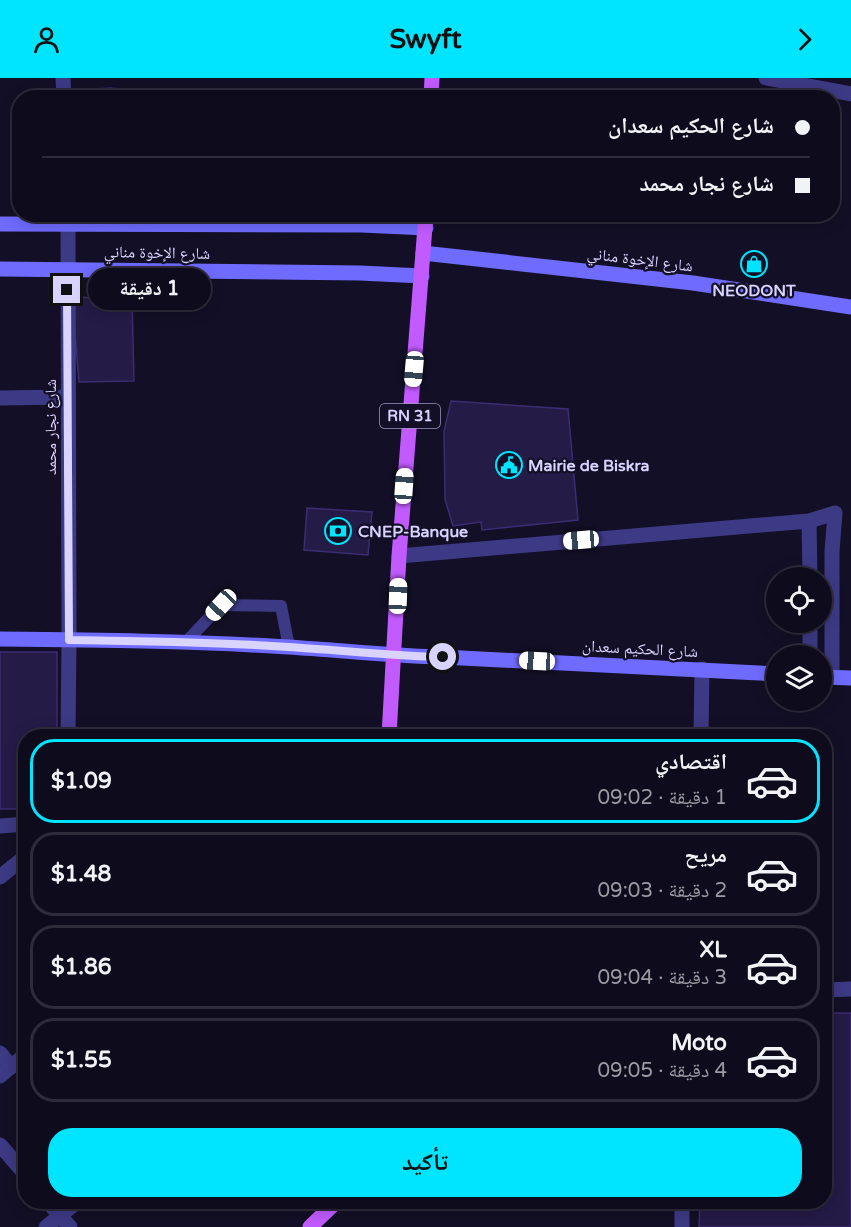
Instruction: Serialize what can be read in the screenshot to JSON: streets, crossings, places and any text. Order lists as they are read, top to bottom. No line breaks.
{"streets":{"main road":["RN 31"],"street":["شارع الإخوة مناني","شارع نجار محمد","شارع الحكيم سعدان"]},"crossings":[["شارع الإخوة مناني","RN 31"],["شارع الإخوة مناني","شارع نجار محمد"],["RN 31","شارع الحكيم سعدان"],["شارع نجار محمد","شارع الحكيم سعدان"]],"places":{"shop":["NEODONT"],"public building":["Mairie de Biskra"],"bank":["CNEP-Banque"]},"page":{"header":"Swyft","banner":["شارع الحكيم سعدان","شارع نجار محمد"],"bubble":"1 دقيقة","list":[{"name":"اقتصادي","note":"1 دقيقة · 09:02","value":"$1.09"},{"name":"مريح","note":"2 دقيقة · 09:03","value":"$1.48"},{"name":"XL","note":"3 دقيقة · 09:04","value":"$1.86"},{"name":"Moto","note":"4 دقيقة · 09:05","value":"$1.55"}],"buttons":"تأكيد"}}
